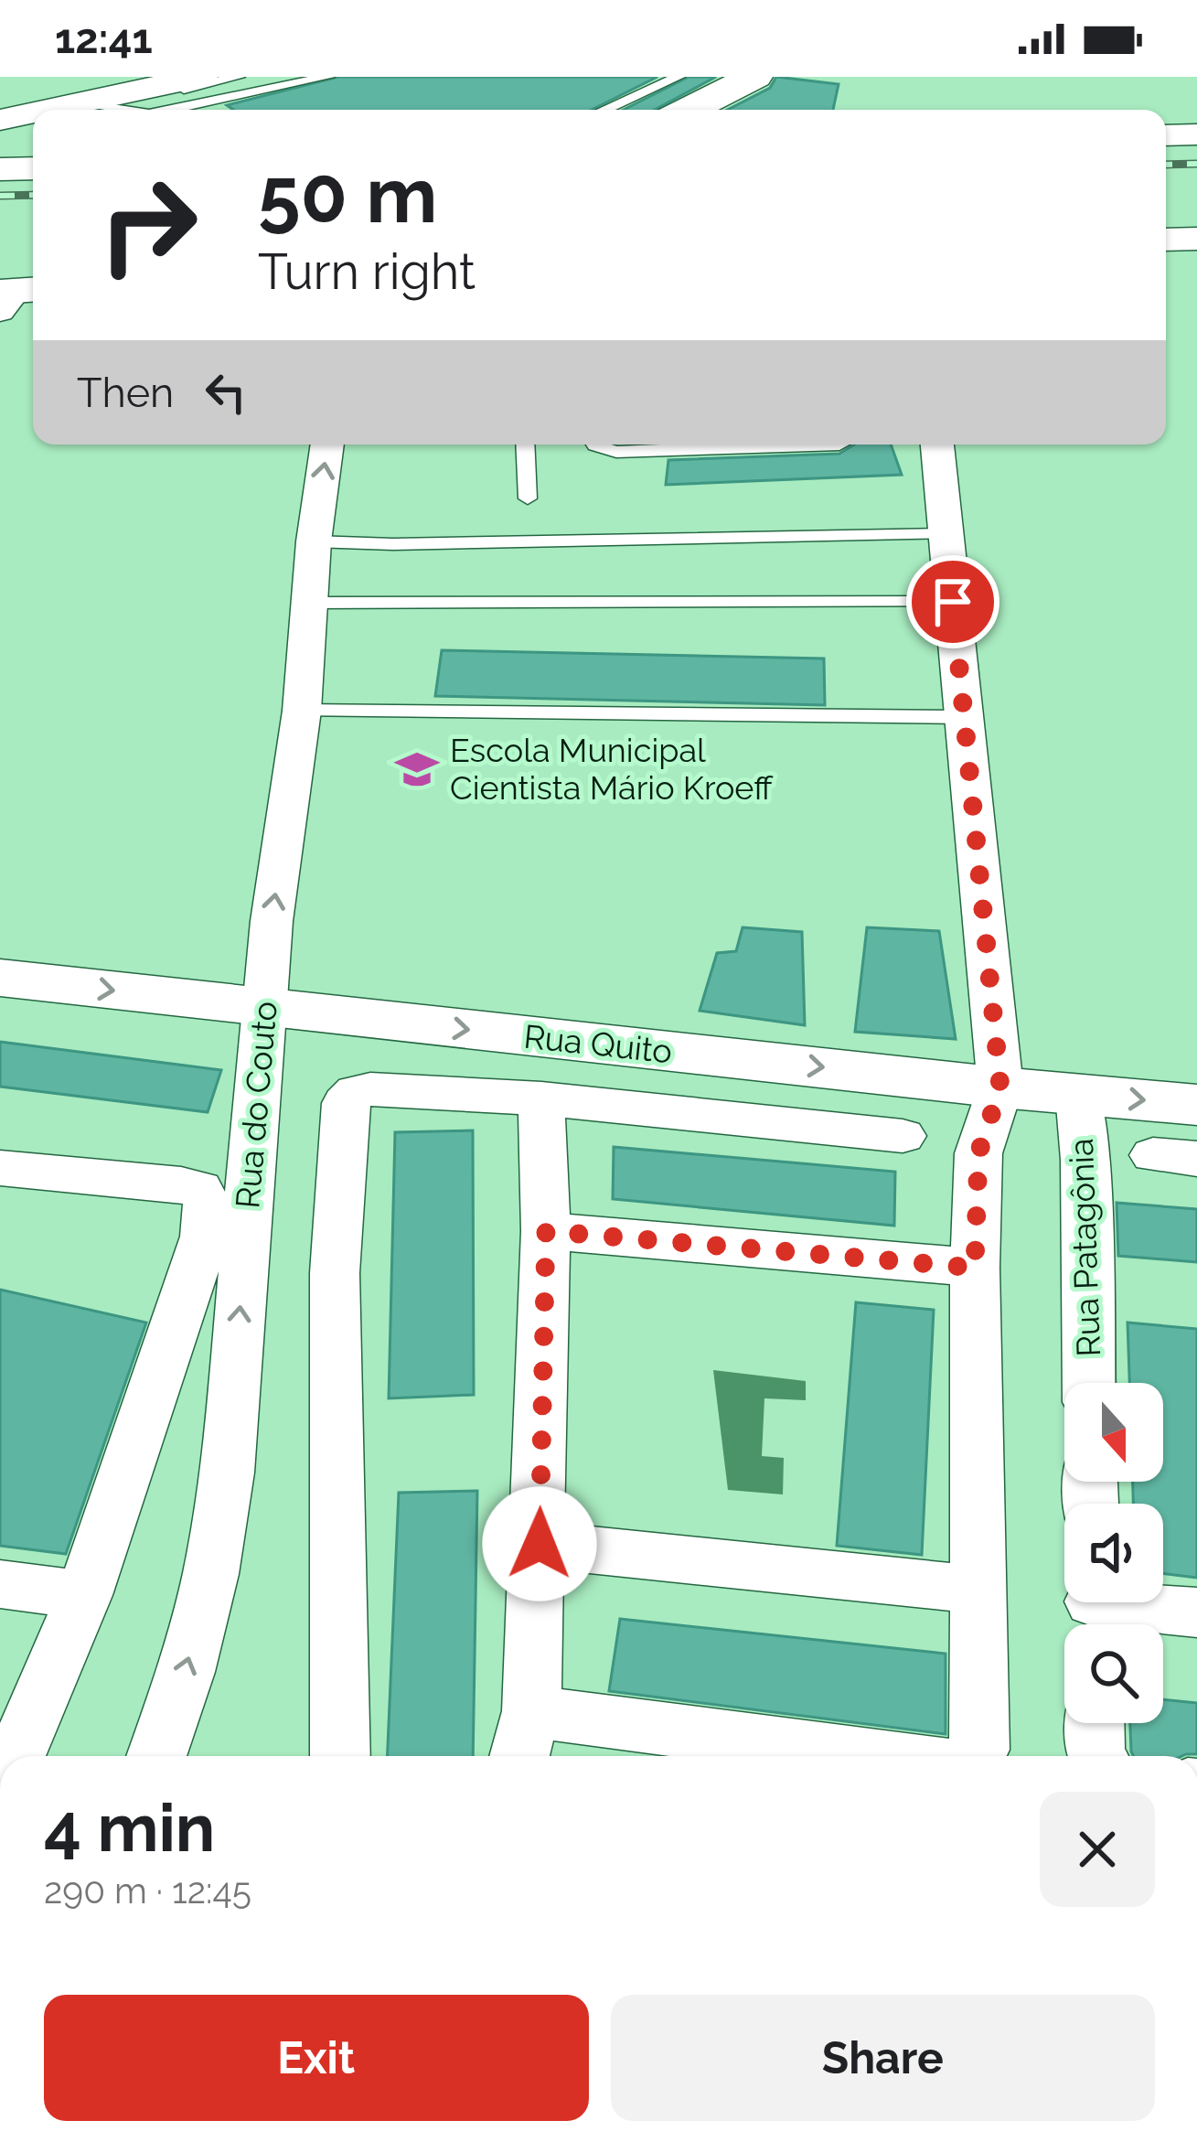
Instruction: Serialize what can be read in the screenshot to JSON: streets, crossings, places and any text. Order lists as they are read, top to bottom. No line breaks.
{"streets":{"street":["Rua Quito","Rua do Couto","Rua Patagônia"]},"crossings":[["Rua Quito","Rua do Couto"],["Rua Quito","Rua Patagônia"]],"places":{"school or university":["Escola Municipal Cientista Mário Kroeff"]},"north":"bottom","page":{"status":"12:41","turn":["50 m","Turn right"],"then":"Then","heading":["4 min","290 m · 12:45"],"buttons":["Exit","Share"]}}
